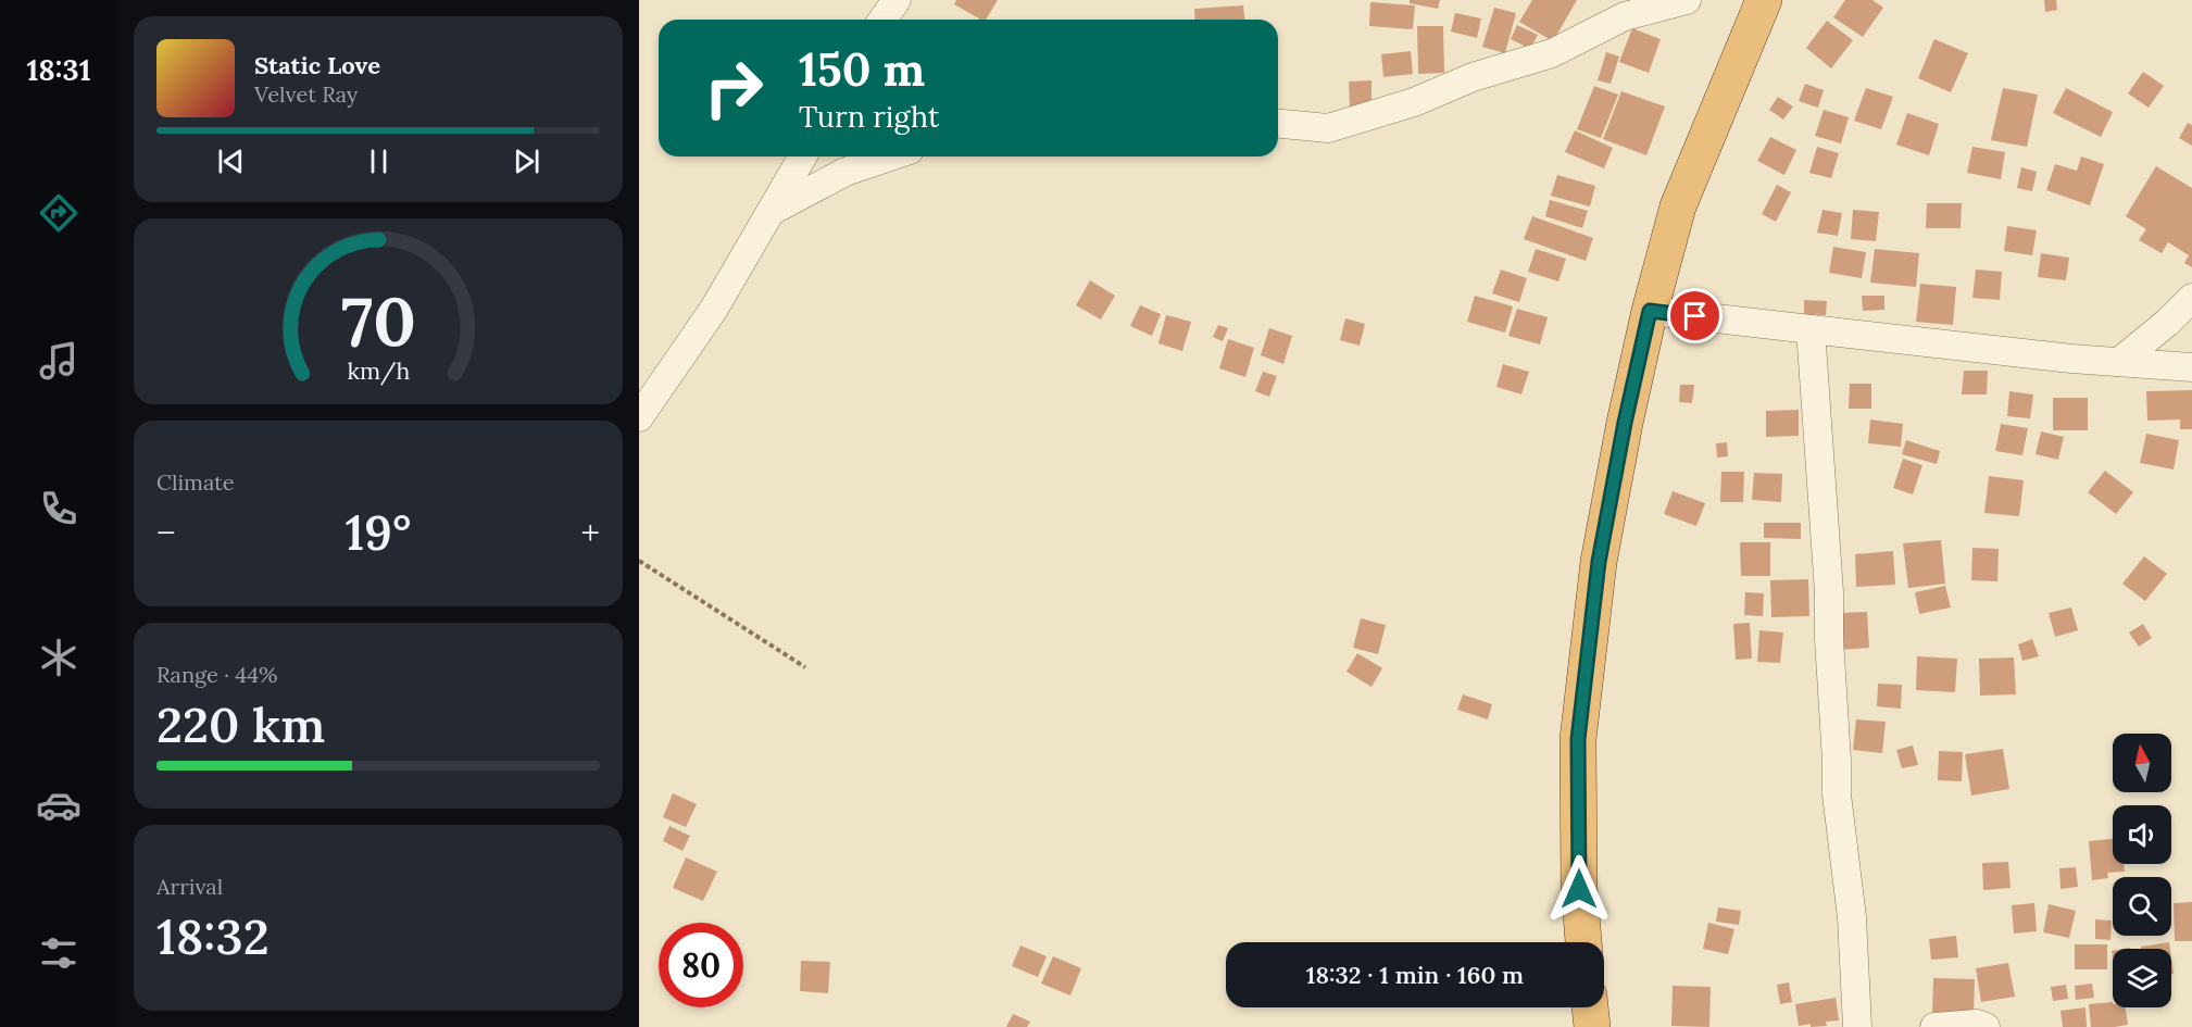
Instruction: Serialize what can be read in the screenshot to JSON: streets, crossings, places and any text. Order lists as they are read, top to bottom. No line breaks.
{"north":"top","page":{"tabs":"18:31","turn":["150 m","Turn right"],"song":["Static Love","Velvet Ray"],"tile":["Climate",["Range · 44%","220 km"],["Arrival","18:32"]],"heat":["−","19°","+"],"limit":"80","trip":"18:32 · 1 min · 160 m","gauge":["70","km/h"]}}
